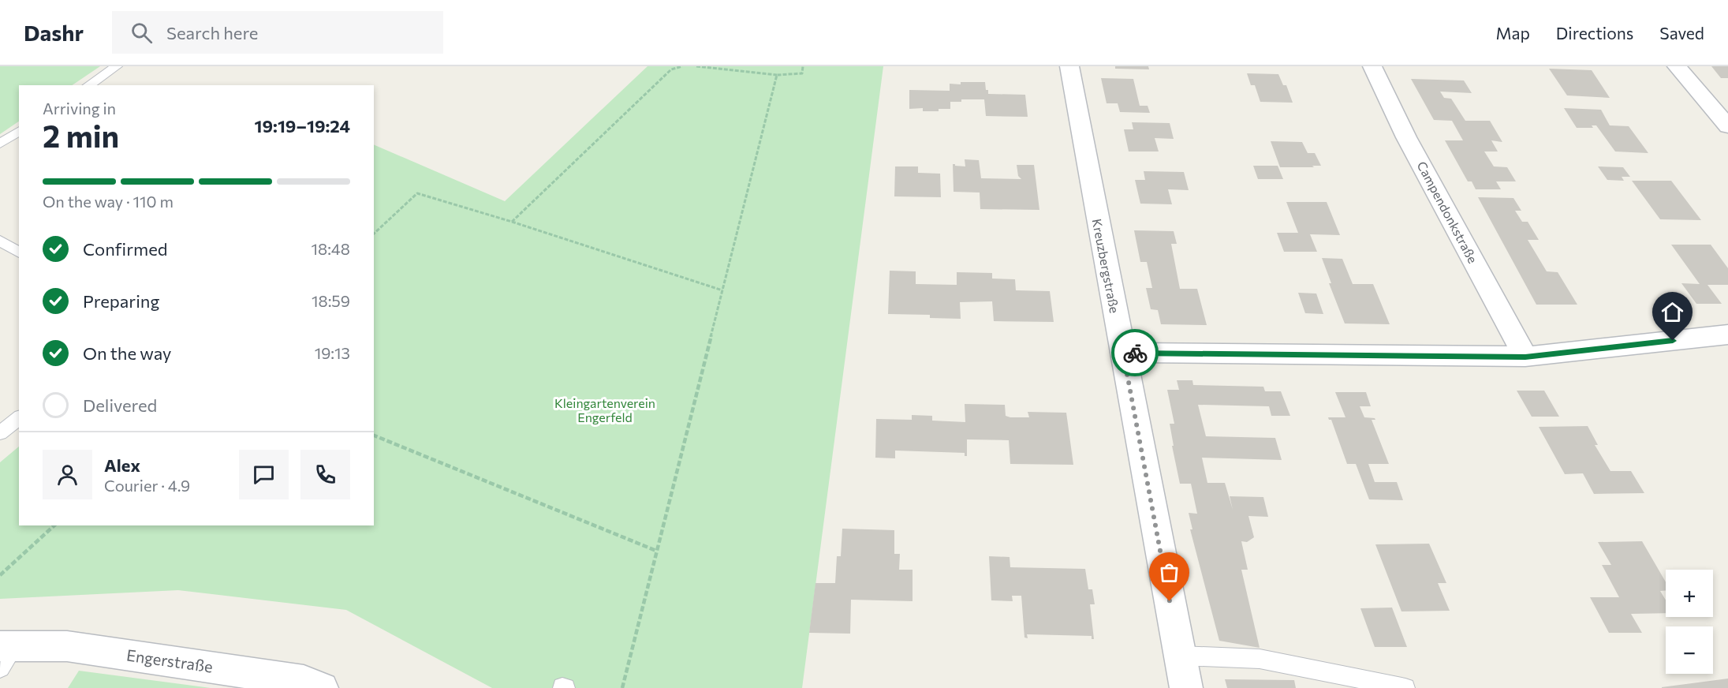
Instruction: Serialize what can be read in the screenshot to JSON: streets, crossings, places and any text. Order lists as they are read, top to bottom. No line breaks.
{"streets":{"street":["Campendonkstraße","Kreuzbergstraße","Engerstraße"]},"parks":["Kleingartenverein Engerfeld"],"page":{"header":"Dashr","search":"Search here","nav":["Map","Directions","Saved"],"heading":["2 min","Arriving in","19:19–19:24"],"panel":["Alex","Courier · 4.9"],"bar":"On the way · 110 m","list":[["Confirmed","18:48"],["Preparing","18:59"],["On the way","19:13"],"Delivered"],"map_buttons":["+","−"]}}
